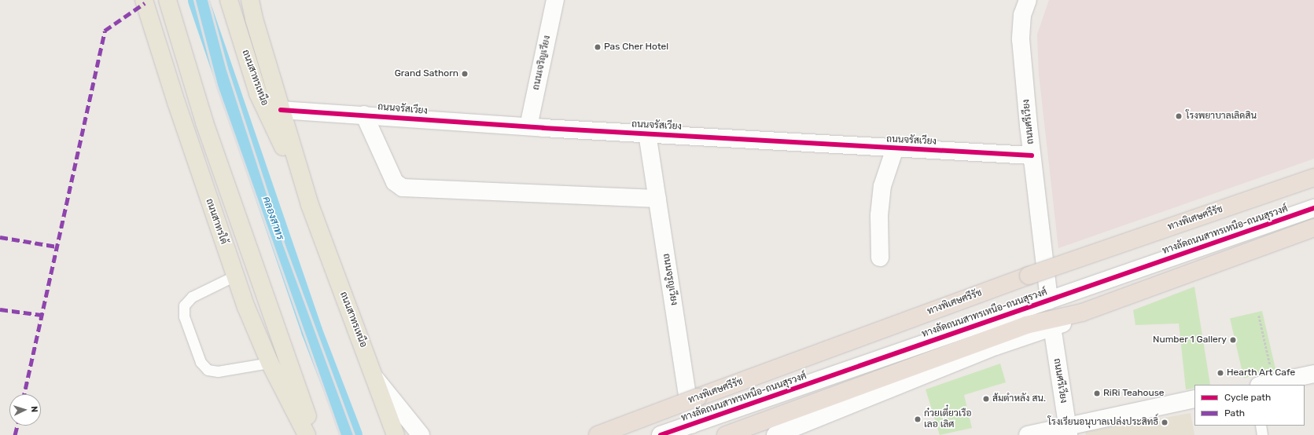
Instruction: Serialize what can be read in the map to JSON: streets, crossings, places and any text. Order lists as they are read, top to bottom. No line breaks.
{"streets":{"highway":["ทางพิเศษศรีรัช"],"main road":["ถนนสาทรเหนือ","ถนนสาทรใต้"],"street":["ถนนเจริญเวียง","ถนนจรัสเวียง","ถนนศรีเวียง","ทางลัดถนนสาทรเหนือ-ถนนสุรวงศ์","ถนนจรูญเวียง"]},"crossings":[["ถนนเจริญเวียง","ถนนจรัสเวียง"],["ถนนสาทรเหนือ","ถนนจรัสเวียง"],["ถนนจรัสเวียง","ถนนศรีเวียง"],["ถนนจรัสเวียง","ถนนจรูญเวียง"],["ถนนศรีเวียง","ทางลัดถนนสาทรเหนือ-ถนนสุรวงศ์"],["ทางลัดถนนสาทรเหนือ-ถนนสุรวงศ์","ถนนจรูญเวียง"]],"water":["คลองสาทร"],"places":["Pas Cher Hotel","Grand Sathorn","โรงพยาบาลเลิดสิน","Number 1 Gallery","Hearth Art Cafe","RiRi Teahouse","ส้มตำหลัง สน.","ก๋วยเตี๋ยวเรือ เลอ เลิศ","โรงเรียนอนุบาลเปล่งประสิทธิ์"],"legend":["Cycle path","Path"],"north":"right"}
